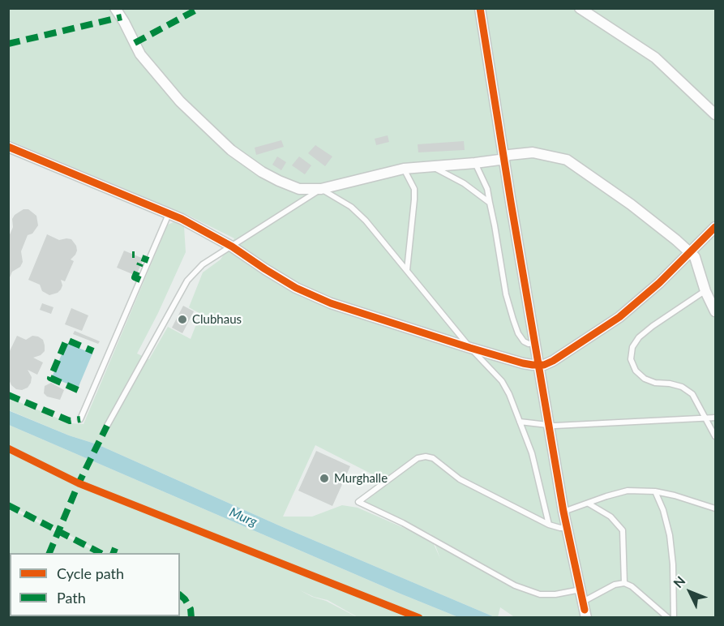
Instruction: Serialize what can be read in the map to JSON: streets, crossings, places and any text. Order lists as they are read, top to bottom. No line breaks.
{"water":["Murg"],"places":["Clubhaus","Murghalle"],"legend":["Cycle path","Path"],"north":"top left"}
